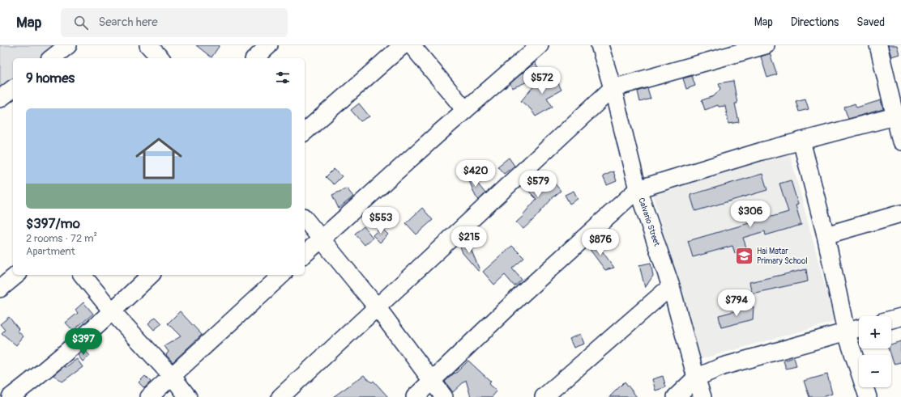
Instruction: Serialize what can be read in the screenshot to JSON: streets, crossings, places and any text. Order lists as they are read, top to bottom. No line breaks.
{"streets":{"street":["Calvario Street"]},"places":{"school or university":["Hai Matar Primary School"]},"page":{"header":"Map","search":"Search here","nav":["Map","Directions","Saved"],"heading":"9 homes","price":["$572","$420","$579","$306","$553","$215","$876","$794","$397"],"list":[{"name":"$397/mo","note":"2 rooms · 72 m² · Apartment"}],"map_buttons":["+","−"]}}
